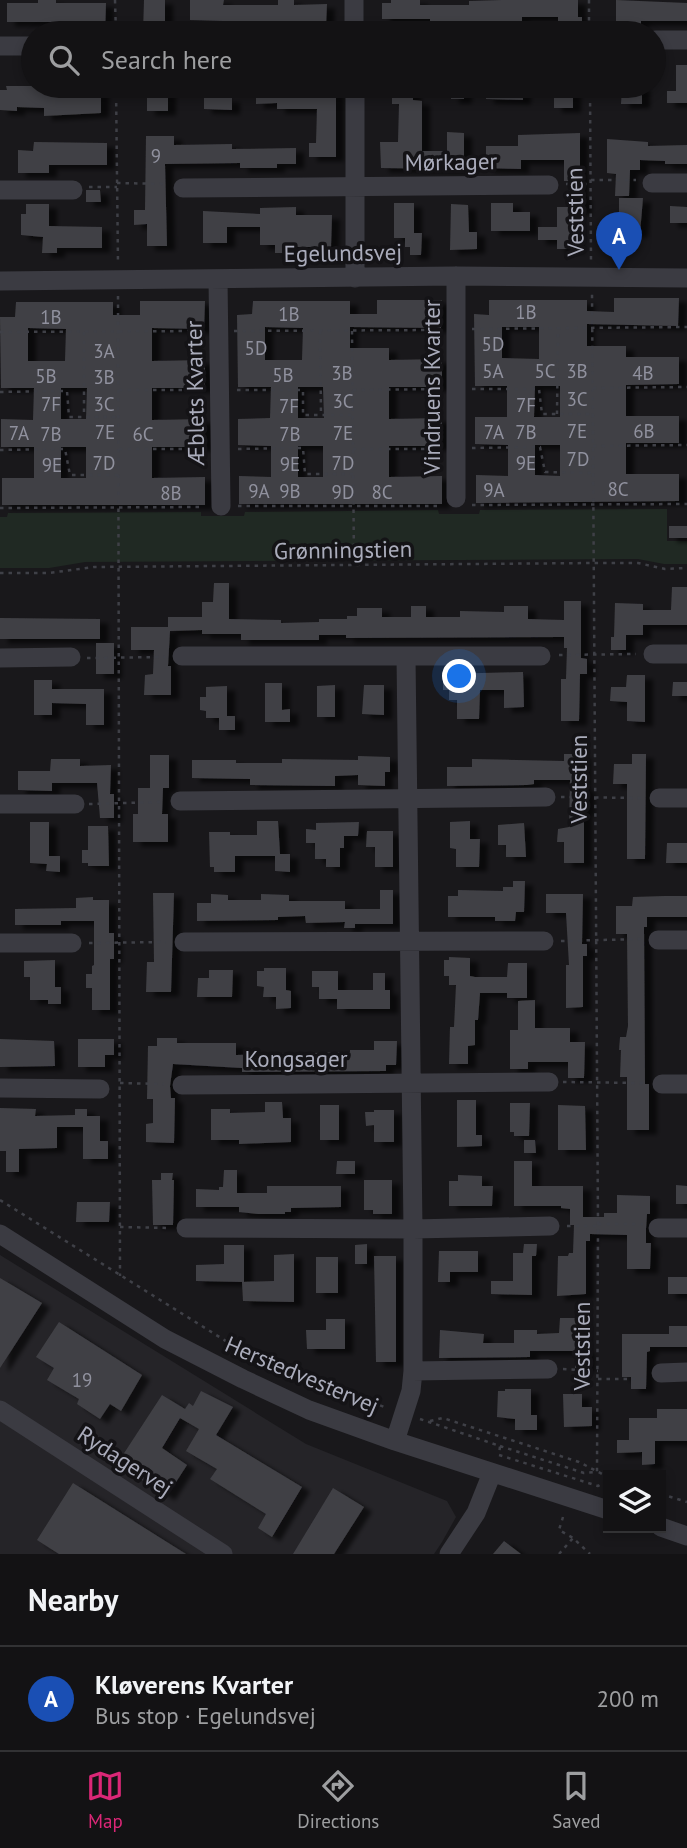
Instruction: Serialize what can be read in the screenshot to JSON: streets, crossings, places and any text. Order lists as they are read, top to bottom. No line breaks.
{"streets":{"street":["Mørkager","Egelundsvej","Vindruens Kvarter","Æblets Kvarter","Kongsager","Herstedvestervej","Rydagervej"],"path":["Veststien","Grønningstien"]},"crossings":[["Veststien","Egelundsvej"],["Veststien","Grønningstien"],["Egelundsvej","Vindruens Kvarter"],["Egelundsvej","Æblets Kvarter"]],"house_numbers":["9","1B","1B","1B","5D","5D","3A","5A","5C","3B","3B","4B","5B","5B","3B","3C","3C","7F","3C","7F","7F","7E","6B","7E","7A","7B","7A","7E","7B","6C","7B","7D","7D","7D","9E","9E","9E","8C","9A","9A","9B","9D","8C","8B","19"],"page":{"search":"Search here","pins":"A","heading":"Nearby","list":[{"mark":"A","name":"Kløverens Kvarter","note":"Bus stop · Egelundsvej","value":"200 m"}],"nav":["Map","Directions","Saved"]}}
